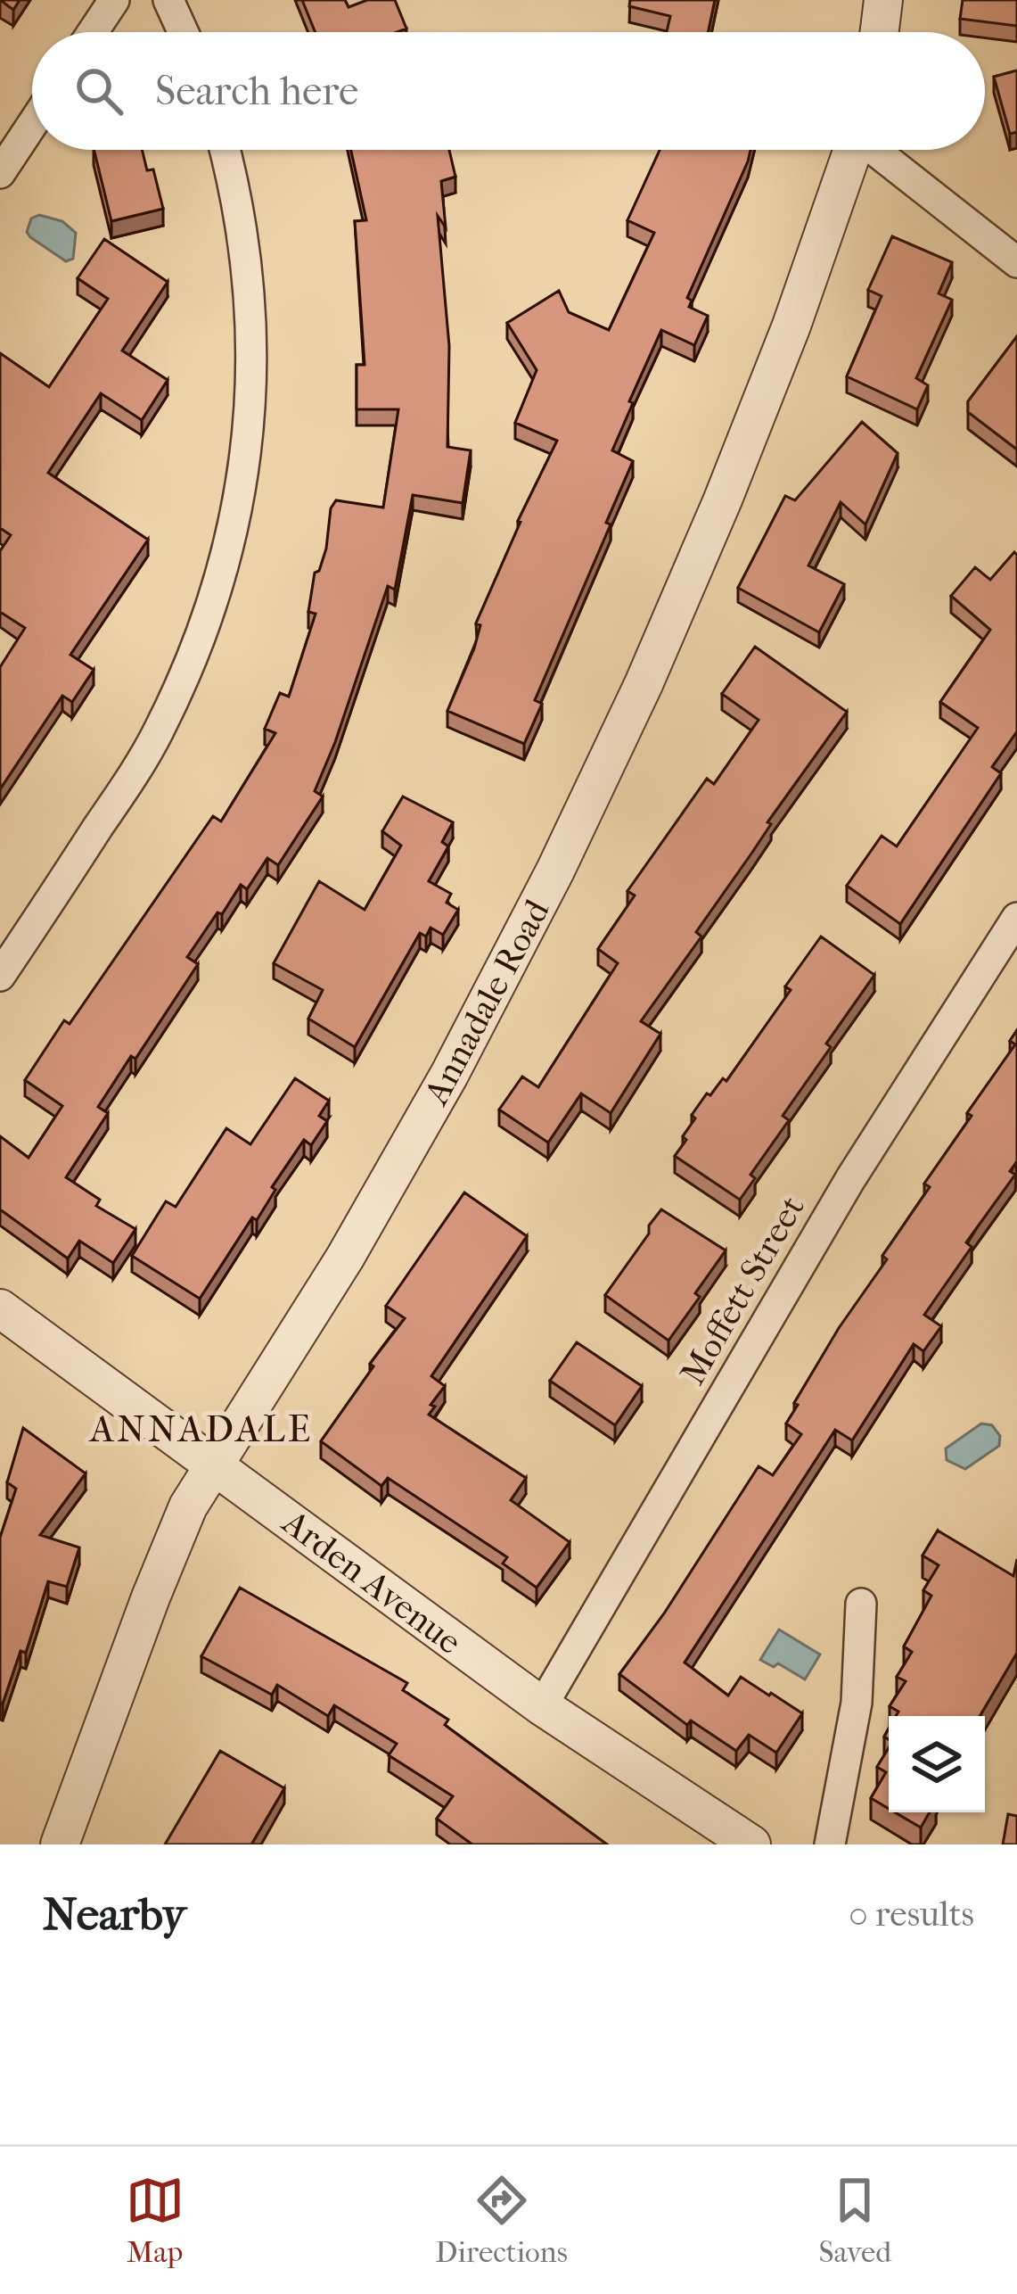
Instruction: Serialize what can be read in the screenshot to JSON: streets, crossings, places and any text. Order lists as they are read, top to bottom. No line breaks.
{"streets":{"street":["Annadale Road","Moffett Street","Arden Avenue"]},"crossings":[["Annadale Road","Arden Avenue"],["Moffett Street","Arden Avenue"]],"districts":["ANNADALE"],"page":{"search":"Search here","heading":["Nearby","0 results"],"nav":["Map","Directions","Saved"]}}
